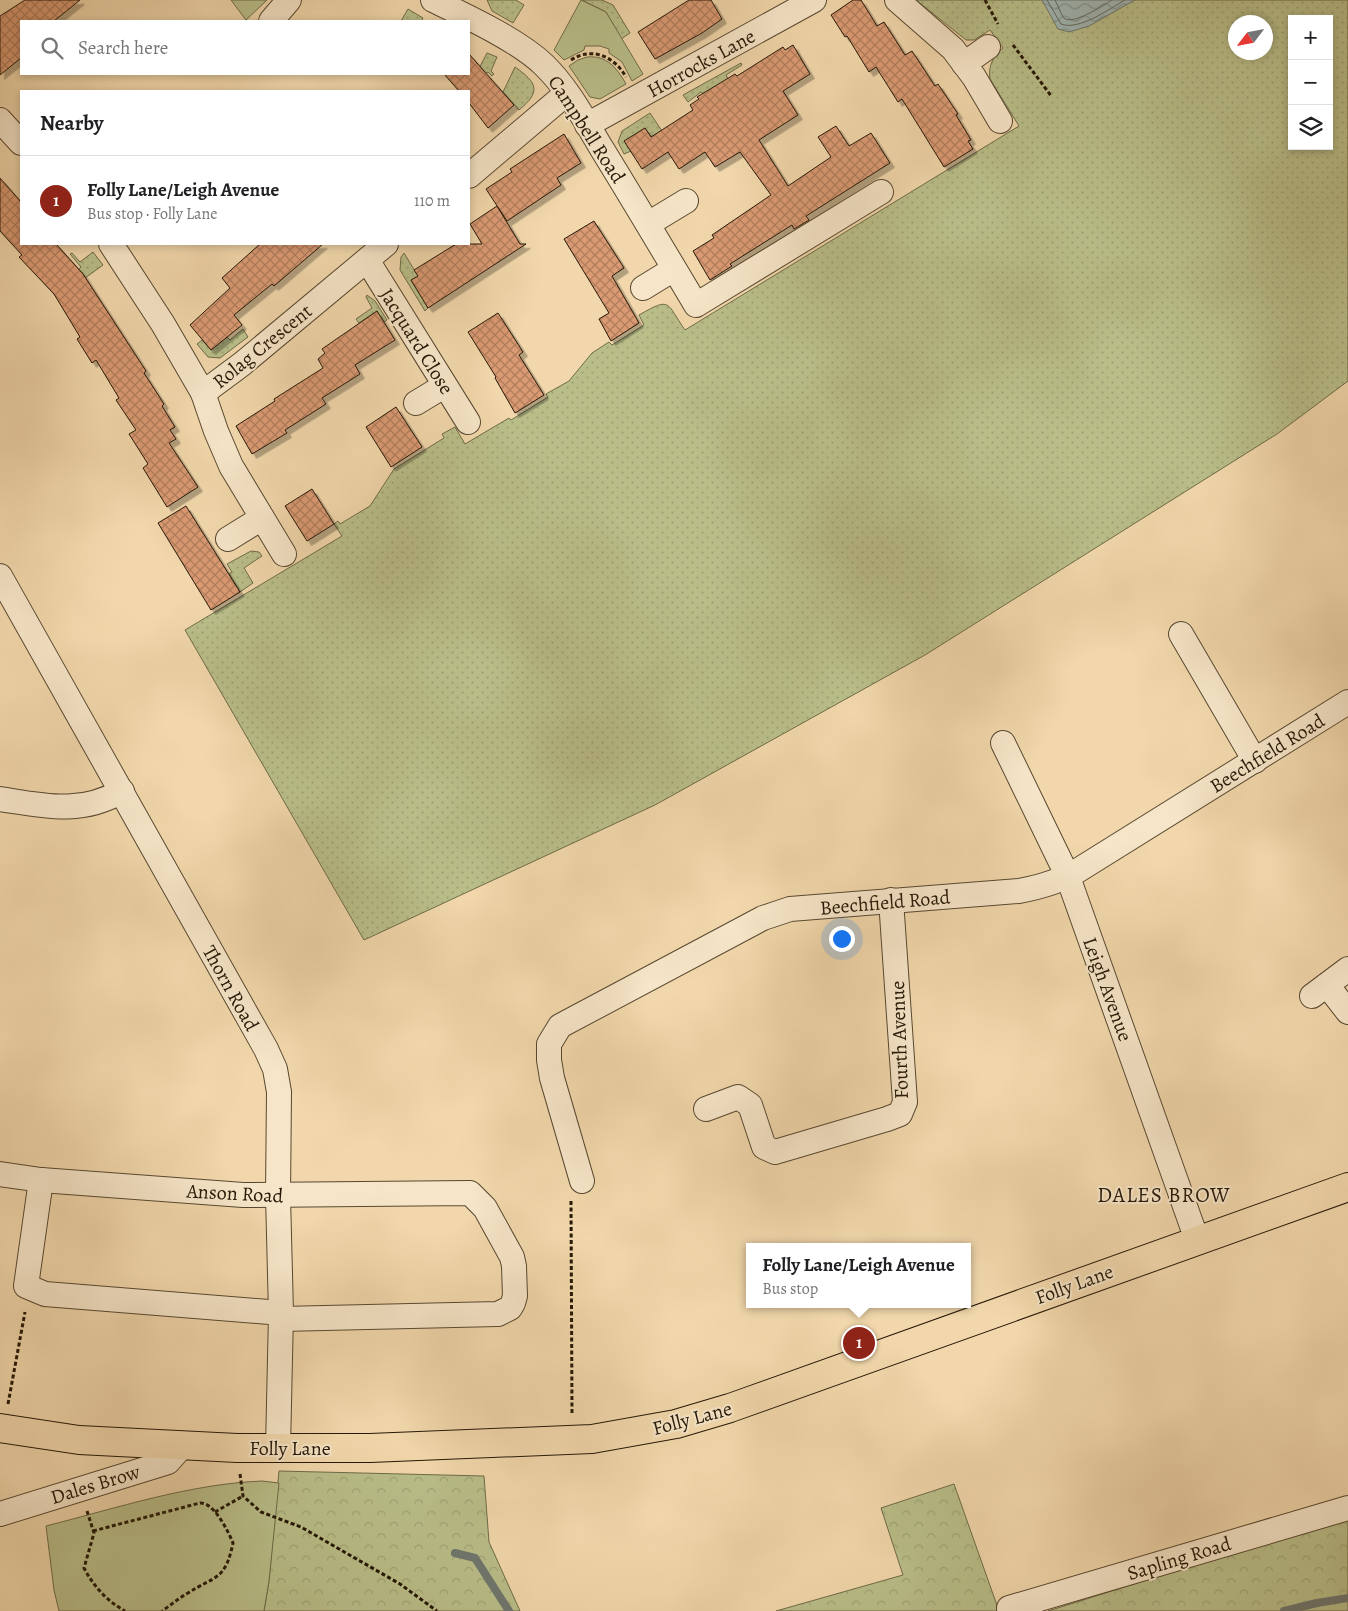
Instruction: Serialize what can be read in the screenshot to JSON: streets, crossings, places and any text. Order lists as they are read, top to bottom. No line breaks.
{"streets":{"main road":["Folly Lane"],"street":["Horrocks Lane","Campbell Road","Jacquard Close","Rolag Crescent","Beechfield Road","Thorn Road","Leigh Avenue","Fourth Avenue","Anson Road","Dales Brow","Sapling Road"]},"crossings":[["Horrocks Lane","Campbell Road"],["Jacquard Close","Rolag Crescent"],["Beechfield Road","Leigh Avenue"],["Beechfield Road","Fourth Avenue"],["Thorn Road","Anson Road"],["Thorn Road","Folly Lane"],["Leigh Avenue","Folly Lane"],["Folly Lane","Dales Brow"]],"districts":["DALES BROW"],"north":"bottom left","page":{"map_buttons":["+","−"],"search":"Search here","heading":"Nearby","list":[{"mark":"1","name":"Folly Lane/Leigh Avenue","note":"Bus stop · Folly Lane","value":"110 m"}],"popup":["Folly Lane/Leigh Avenue","Bus stop"],"pins":"1"}}
